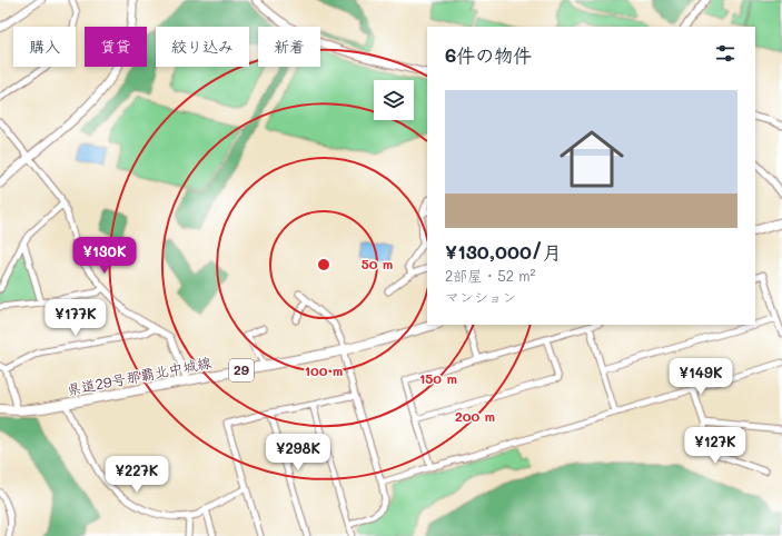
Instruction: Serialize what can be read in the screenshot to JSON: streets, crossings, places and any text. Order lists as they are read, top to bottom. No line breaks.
{"streets":{"main road":["29","県道29号那覇北中城線"]},"page":{"chip":["購入","賃貸","絞り込み","新着"],"heading":"6件の物件","list":[{"name":"¥130,000/月","note":"2部屋 · 52 m² · マンション"}],"price":["¥130K","¥177K","¥149K","¥127K","¥298K","¥227K"]},"rings":["50 m","100 m","150 m","200 m"]}
